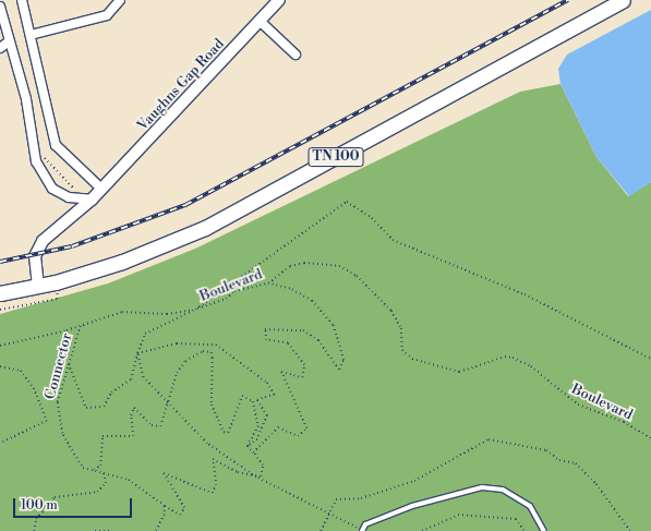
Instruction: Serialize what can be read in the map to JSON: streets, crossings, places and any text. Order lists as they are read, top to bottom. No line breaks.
{"streets":{"main road":["TN 100"],"street":["Vaughns Gap Road"],"path":["Boulevard","Connector"]},"crossings":[["Vaughns Gap Road","TN 100"],["Boulevard","Connector"]],"scale_bar":"100 m"}
